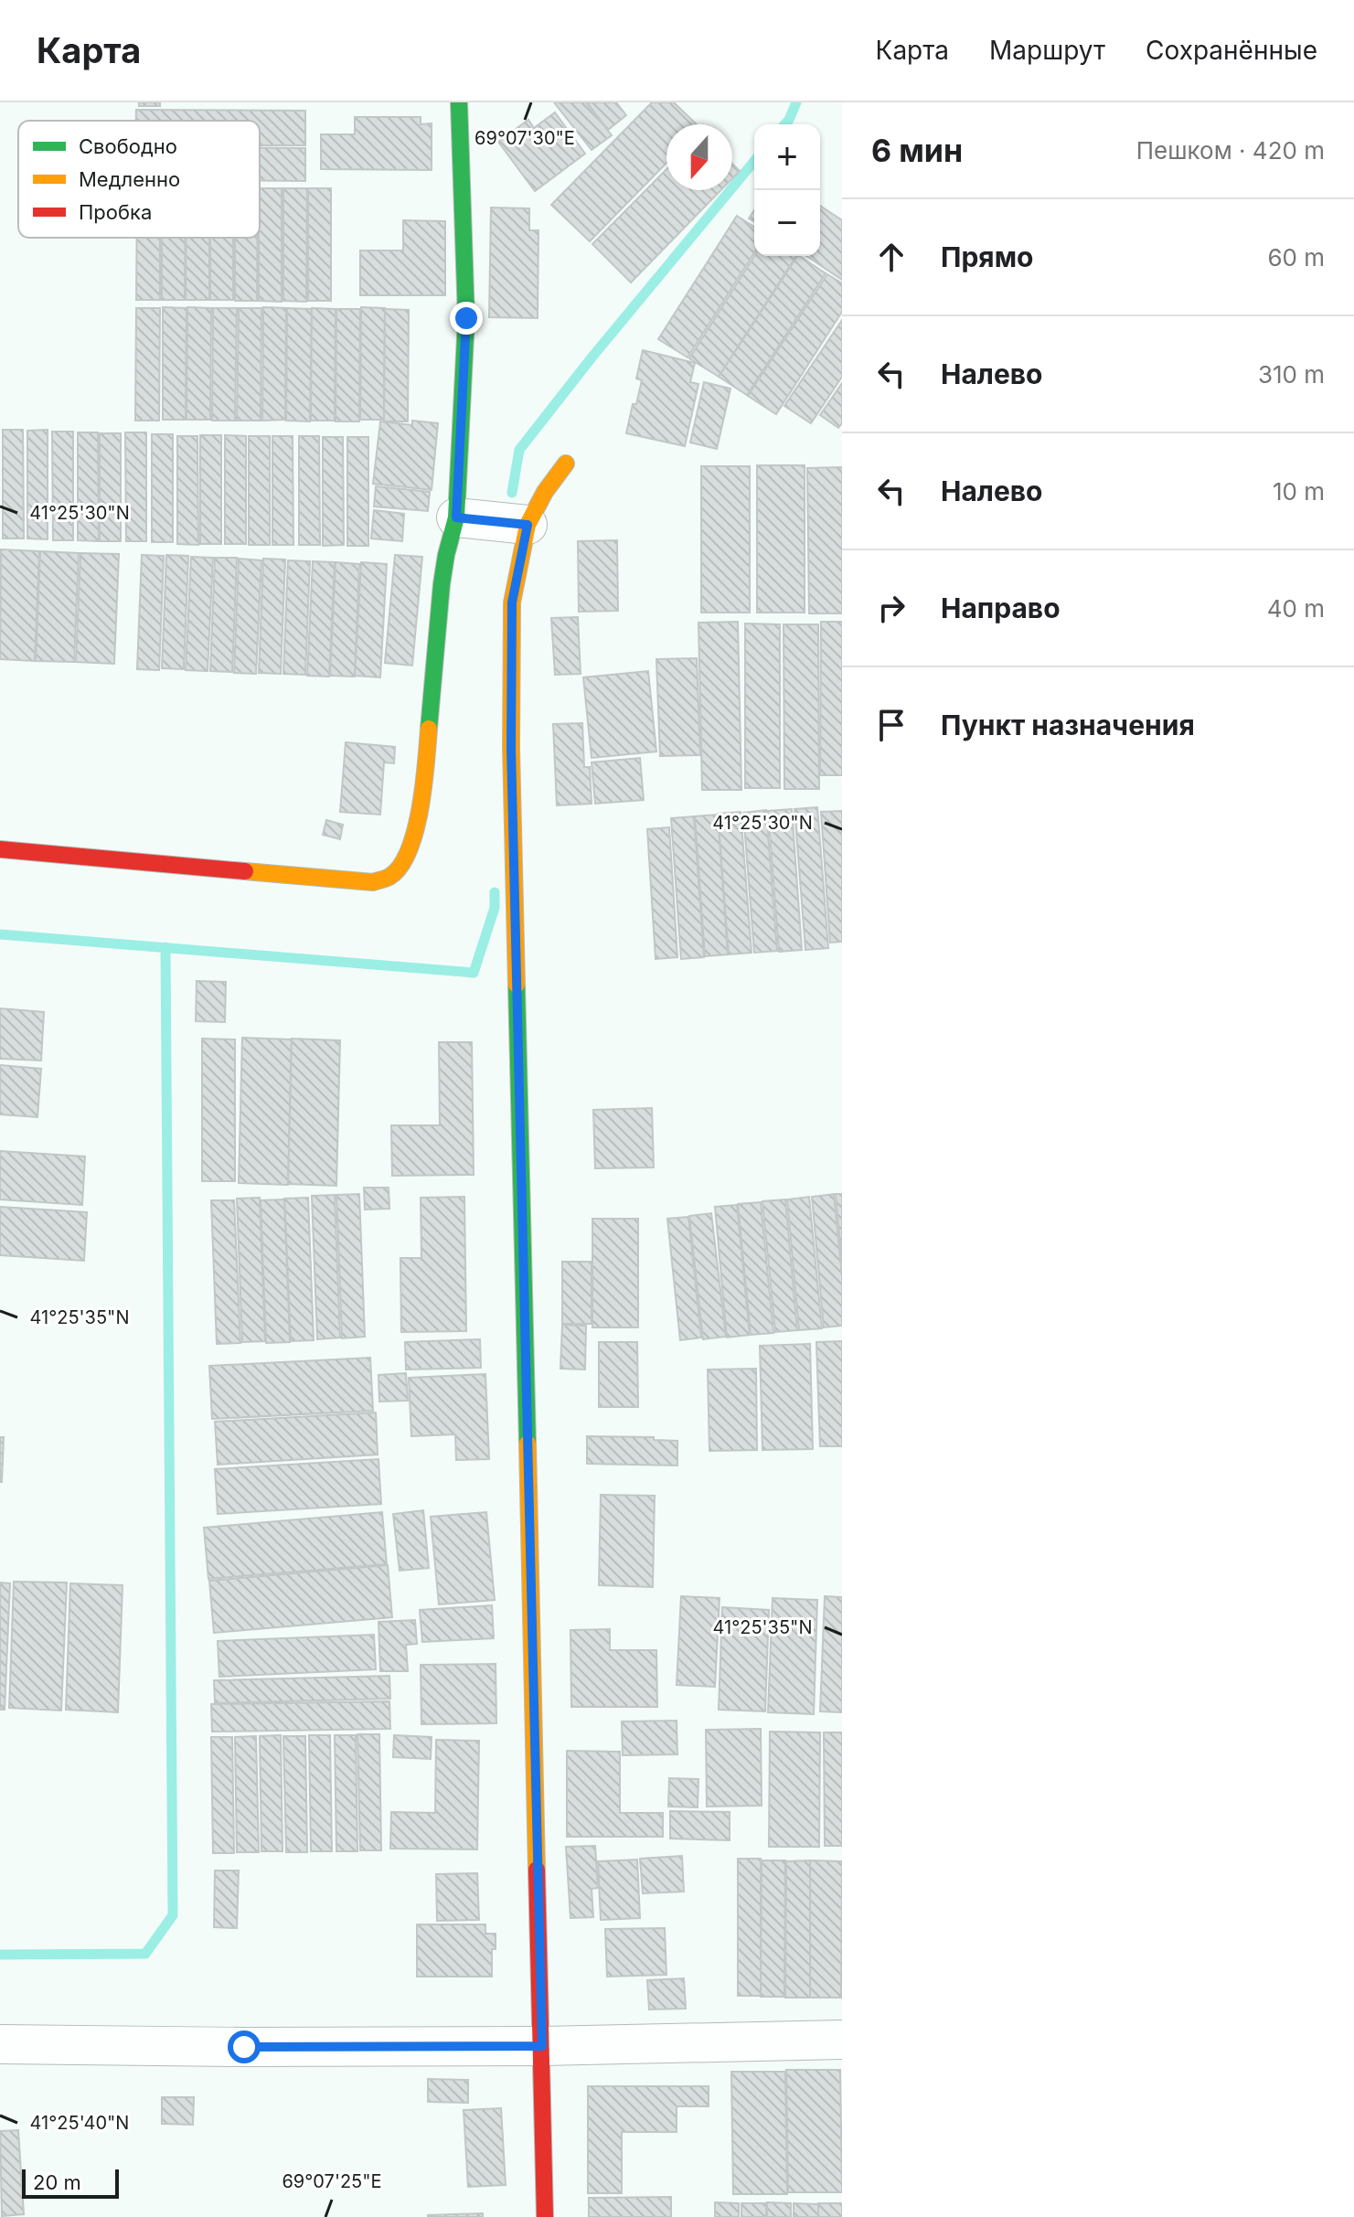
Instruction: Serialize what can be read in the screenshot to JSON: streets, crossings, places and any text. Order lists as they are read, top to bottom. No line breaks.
{"legend":["Свободно","Медленно","Пробка"],"scale_bar":"20 m","north":"bottom","page":{"header":"Карта","nav":["Карта","Маршрут","Сохранённые"],"heading":["6 мин","Пешком · 420 m"],"map_buttons":["+","−"],"list":[["Прямо","60 m"],["Налево","310 m"],["Налево","10 m"],["Направо","40 m"],"Пункт назначения"],"scale":"20 m"},"coordinates":["69°07'30\"E","41°25'30\"N","41°25'35\"N","41°25'40\"N","69°07'25\"E"]}
